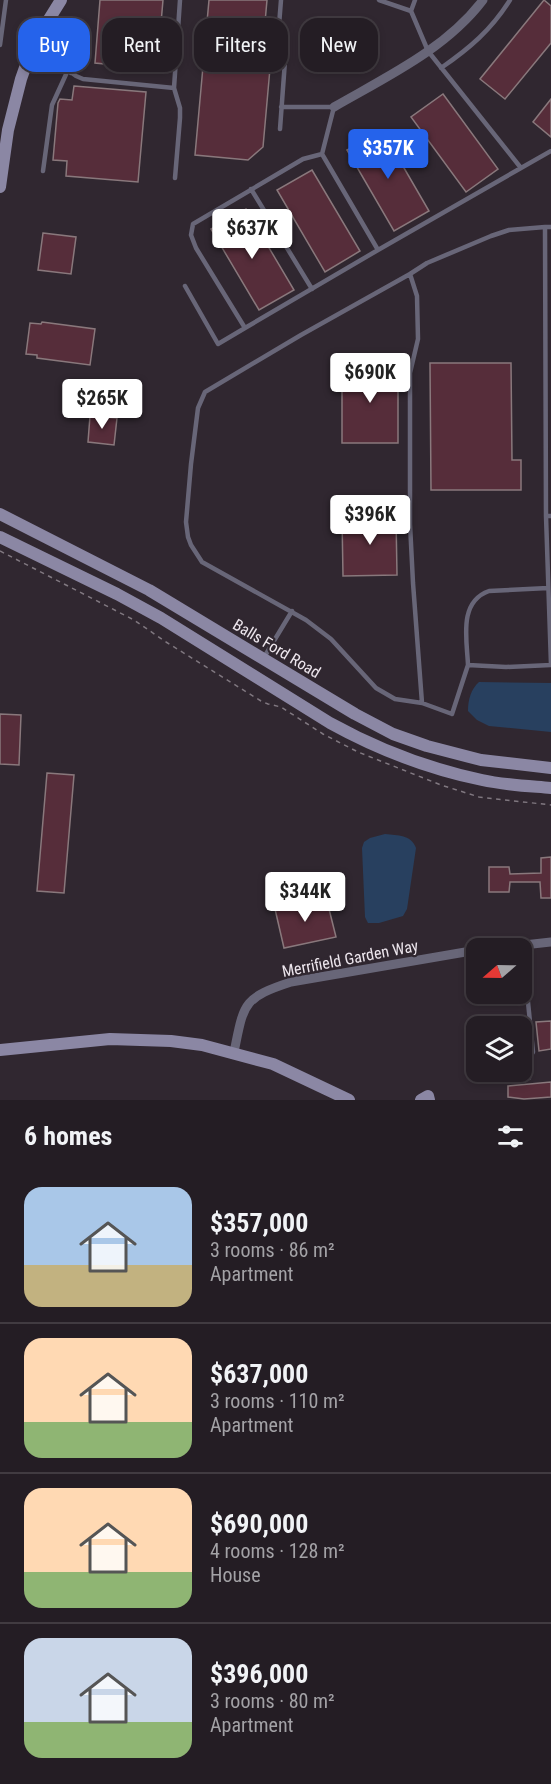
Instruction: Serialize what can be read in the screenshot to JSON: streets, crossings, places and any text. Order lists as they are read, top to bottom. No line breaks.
{"streets":{"main road":["Balls Ford Road"],"street":["Merrifield Garden Way"]},"north":"left","page":{"chip":["Buy","Rent","Filters","New"],"price":["$357K","$637K","$690K","$265K","$396K","$344K"],"heading":"6 homes","list":[{"name":"$357,000","note":"3 rooms · 86 m² · Apartment"},{"name":"$637,000","note":"3 rooms · 110 m² · Apartment"},{"name":"$690,000","note":"4 rooms · 128 m² · House"},{"name":"$396,000","note":"3 rooms · 80 m² · Apartment"}]}}
